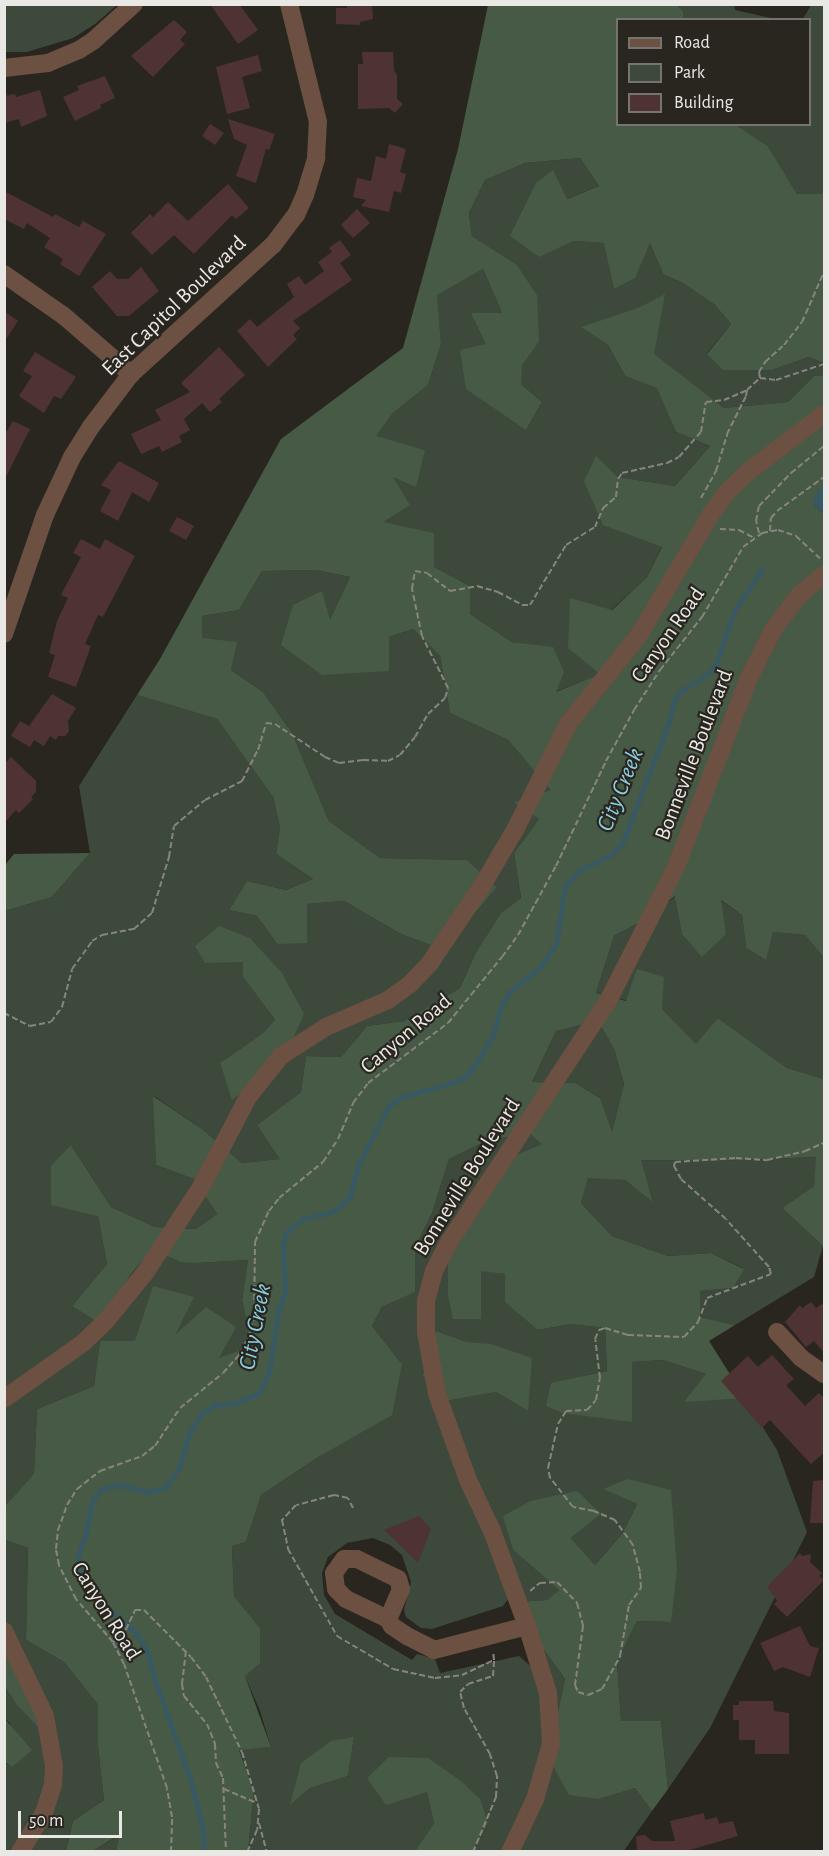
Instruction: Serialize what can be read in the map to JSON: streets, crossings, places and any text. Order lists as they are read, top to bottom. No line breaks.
{"streets":{"street":["East Capitol Boulevard","Bonneville Boulevard"],"path":["Canyon Road"]},"water":["City Creek"],"legend":["Road","Park","Building"],"scale_bar":"50 m"}
